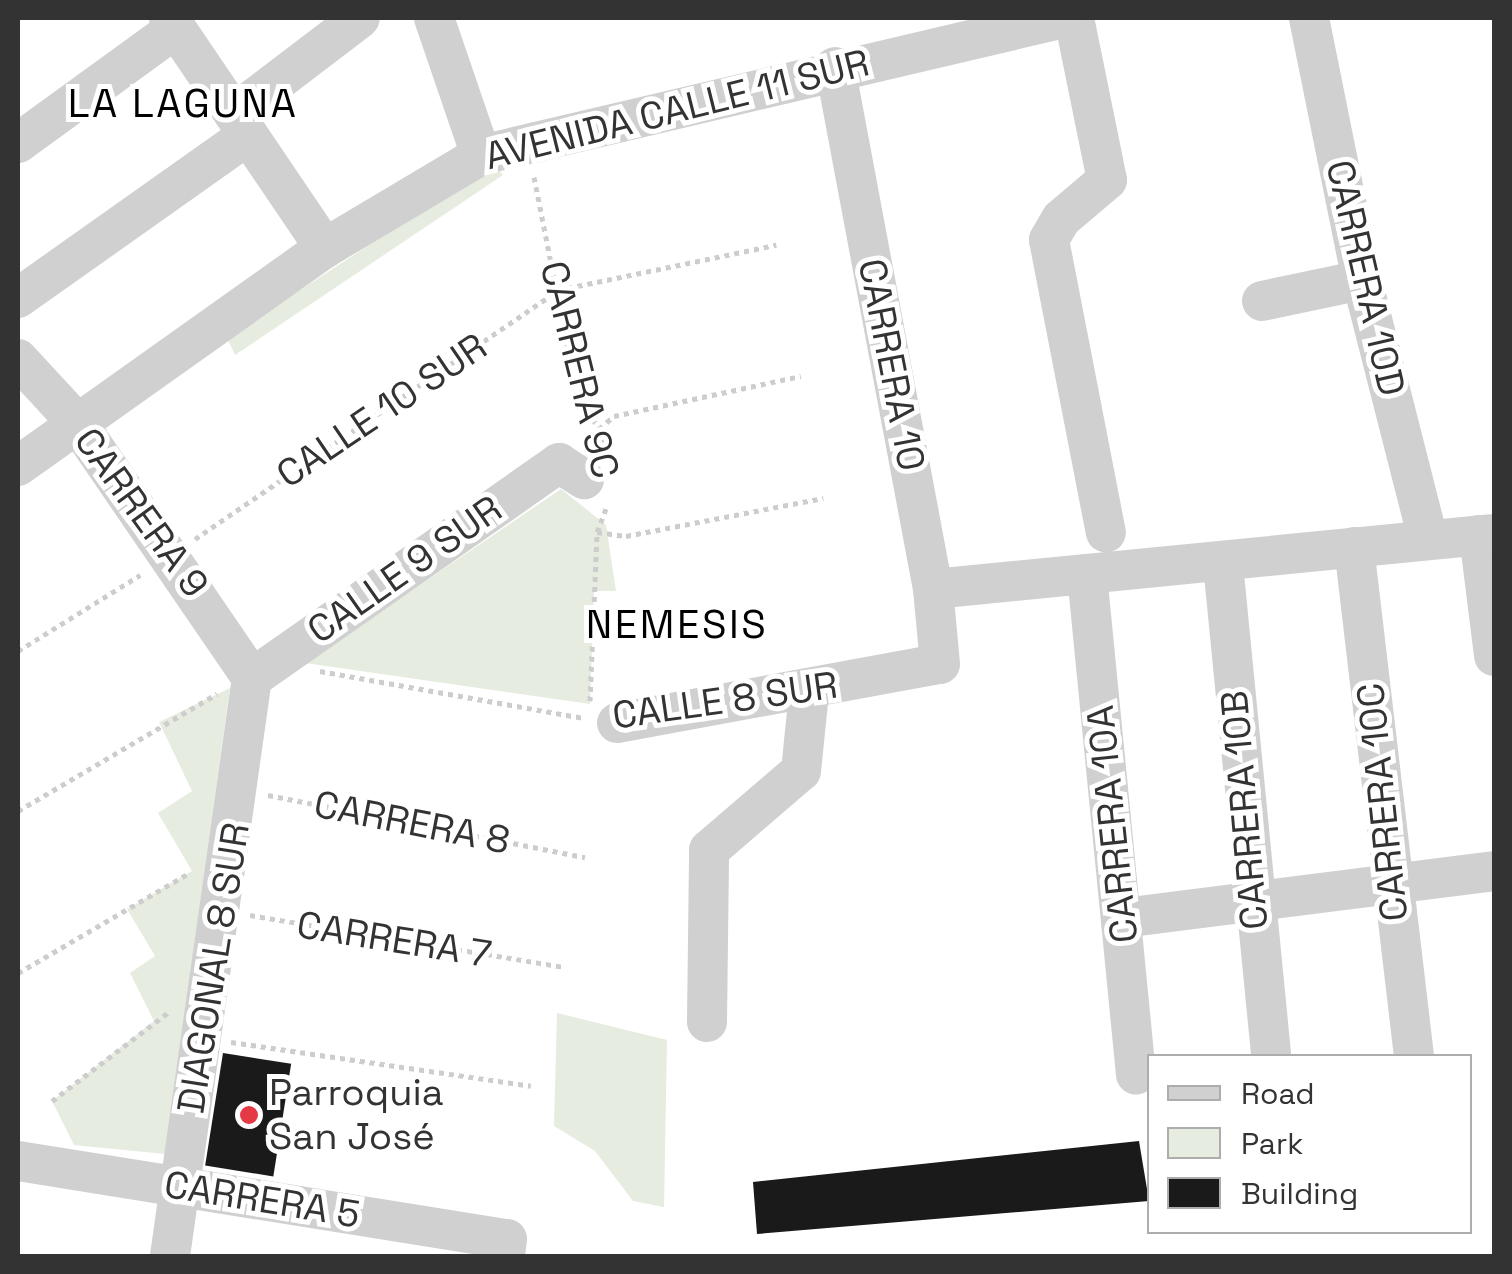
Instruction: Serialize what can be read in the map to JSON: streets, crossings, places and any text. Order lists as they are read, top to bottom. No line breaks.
{"streets":{"street":["AVENIDA CALLE 11 SUR","CARRERA 10D","CARRERA 10","CARRERA 9","CALLE 9 SUR","CALLE 8 SUR","CARRERA 10C","CARRERA 10B","CARRERA 10A","DIAGONAL 8 SUR","CARRERA 5"],"path":["CARRERA 9C","CALLE 10 SUR","CARRERA 8","CARRERA 7"]},"crossings":[["AVENIDA CALLE 11 SUR","CARRERA 10"],["AVENIDA CALLE 11 SUR","CARRERA 9C"],["AVENIDA CALLE 11 SUR","CARRERA 9"],["CARRERA 10","CALLE 8 SUR"],["CARRERA 9C","CALLE 10 SUR"],["CARRERA 9C","CALLE 9 SUR"],["CARRERA 9C","CALLE 8 SUR"],["CALLE 10 SUR","CARRERA 9"],["CARRERA 9","CALLE 9 SUR"],["CARRERA 9","CALLE 8 SUR"],["CARRERA 9","DIAGONAL 8 SUR"],["CALLE 9 SUR","CALLE 8 SUR"],["CALLE 9 SUR","DIAGONAL 8 SUR"],["CALLE 8 SUR","DIAGONAL 8 SUR"],["CARRERA 8","DIAGONAL 8 SUR"],["CARRERA 7","DIAGONAL 8 SUR"],["DIAGONAL 8 SUR","CARRERA 5"]],"districts":["LA LAGUNA","NEMESIS"],"places":["Parroquia San José"],"legend":["Road","Park","Building"]}
